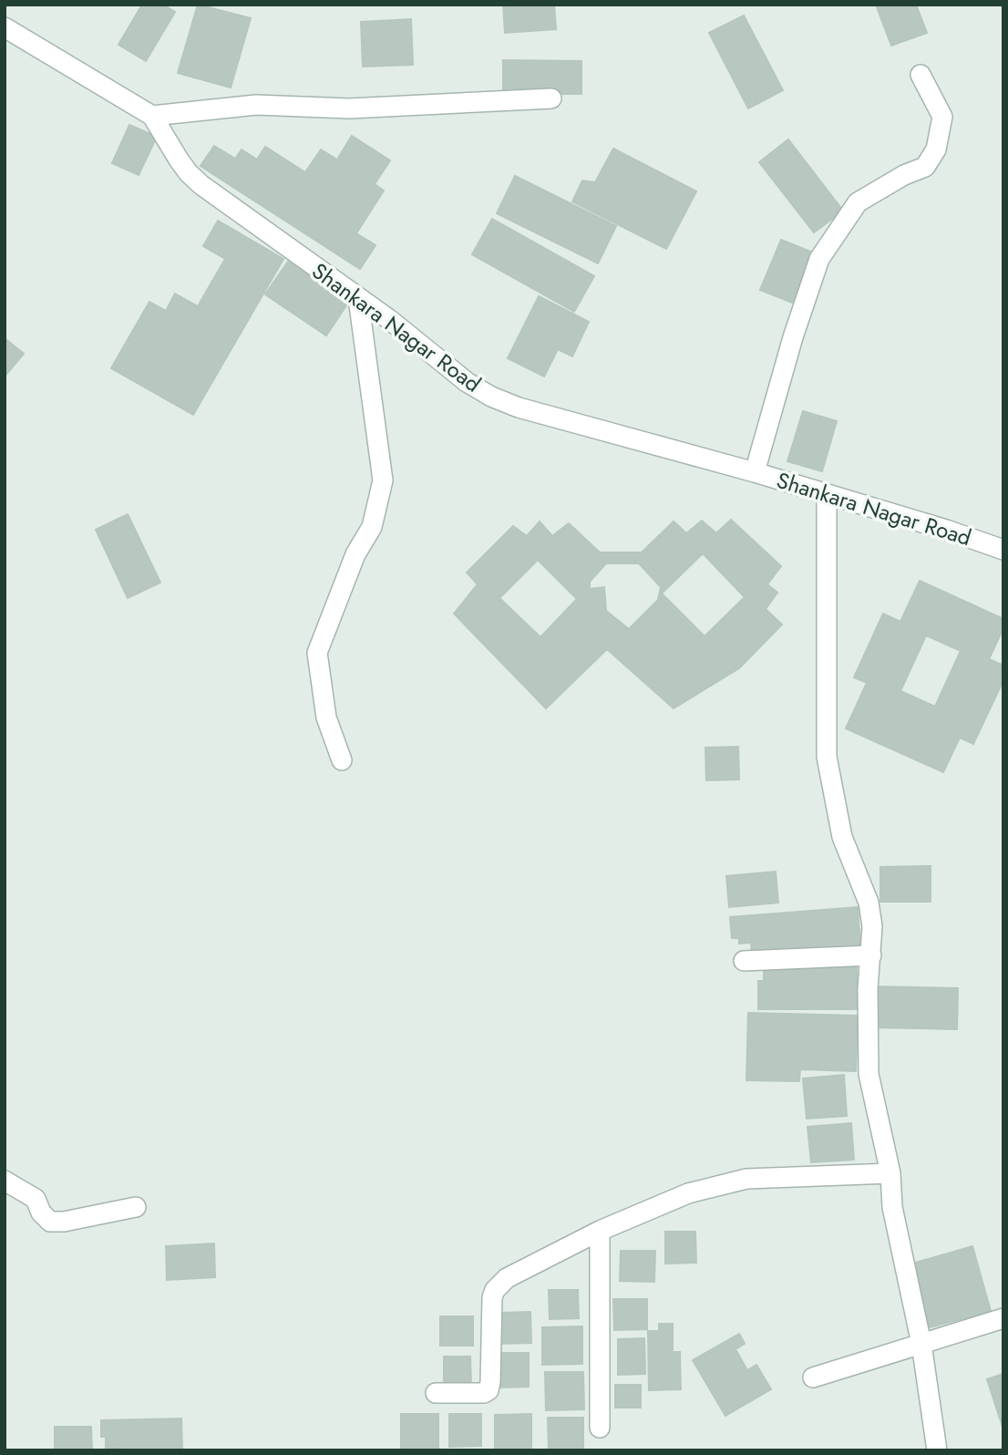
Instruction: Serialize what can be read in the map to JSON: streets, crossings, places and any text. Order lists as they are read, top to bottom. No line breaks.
{"streets":{"street":["Shankara Nagar Road"]}}
